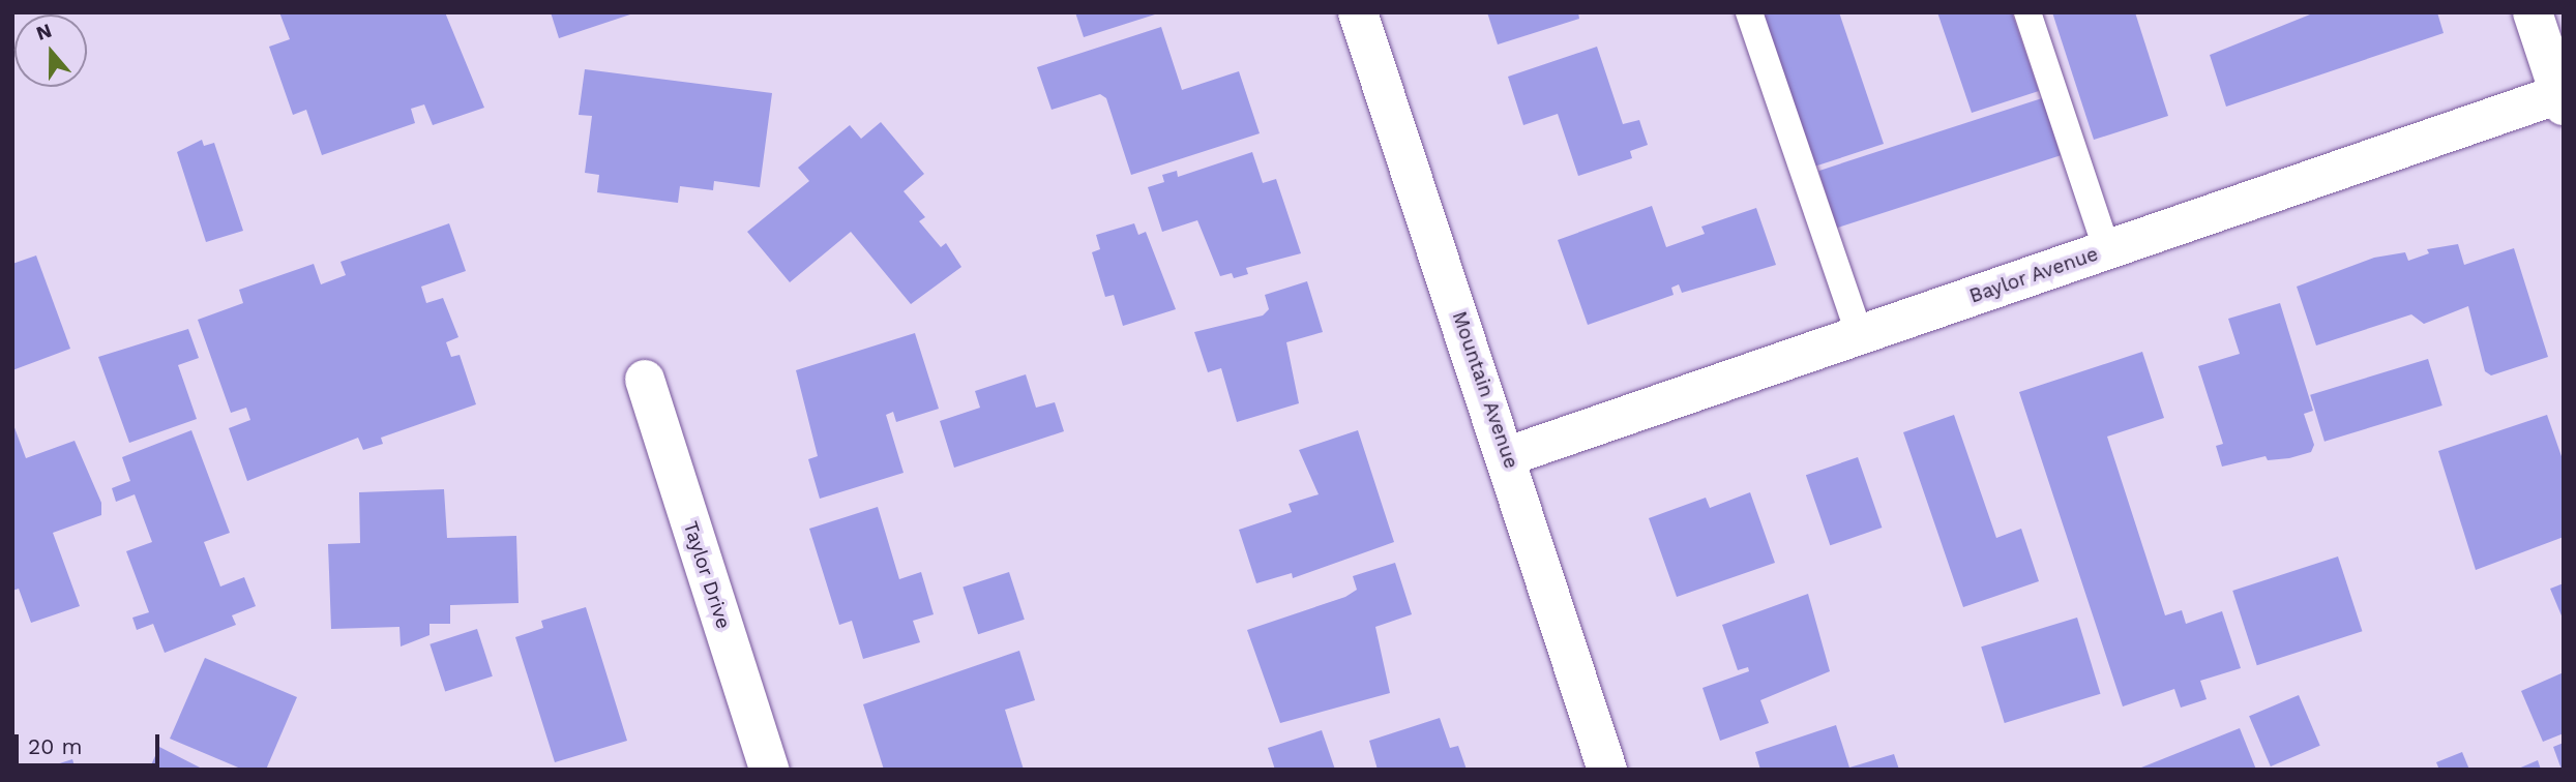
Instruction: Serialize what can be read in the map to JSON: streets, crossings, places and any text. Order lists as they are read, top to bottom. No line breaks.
{"streets":{"street":["Baylor Avenue","Mountain Avenue","Taylor Drive"]},"crossings":[["Baylor Avenue","Mountain Avenue"]],"scale_bar":"20 m","north":"top"}
